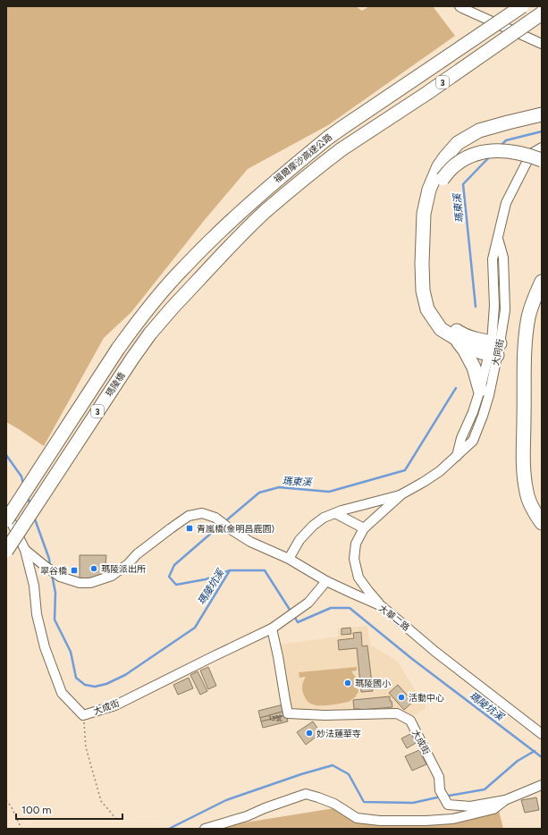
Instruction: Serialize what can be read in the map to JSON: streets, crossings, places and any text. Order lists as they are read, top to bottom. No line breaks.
{"streets":{"highway":["3","福爾摩沙高速公路","瑪陵橋"],"street":["大同街","大華二路","大成街"]},"crossings":[["福爾摩沙高速公路","瑪陵橋"],["大華二路","大成街"]],"water":["瑪東溪","瑪陵坑溪"],"places":{"transit":["青嵐橋(金明昌鹿園)","翠谷橋"],"other":["瑪陵派出所","瑪陵國小","活動中心","妙法蓮華寺"]},"house_numbers":["13號"],"scale_bar":"100 m"}
